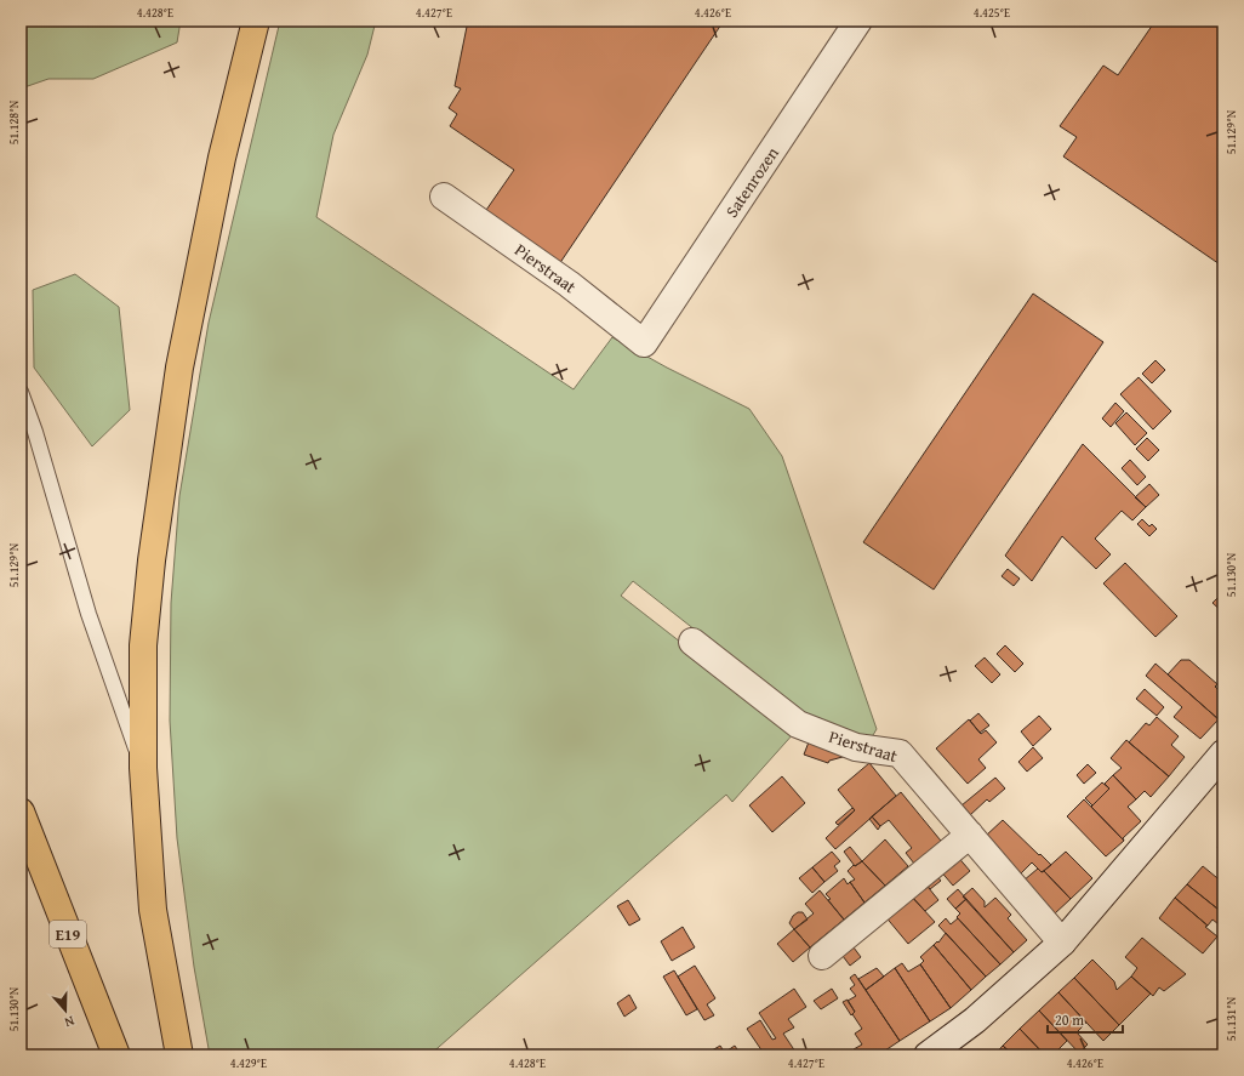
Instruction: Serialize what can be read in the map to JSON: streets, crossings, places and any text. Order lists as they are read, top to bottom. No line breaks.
{"streets":{"highway":["E19"],"street":["Satenrozen","Pierstraat"]},"crossings":[["Satenrozen","Pierstraat"]],"scale_bar":"20 m","north":"bottom","coordinates":["4.428°E","4.427°E","4.426°E","4.425°E","51.128°N","51.129°N","51.130°N","51.131°N","4.429°E"]}
